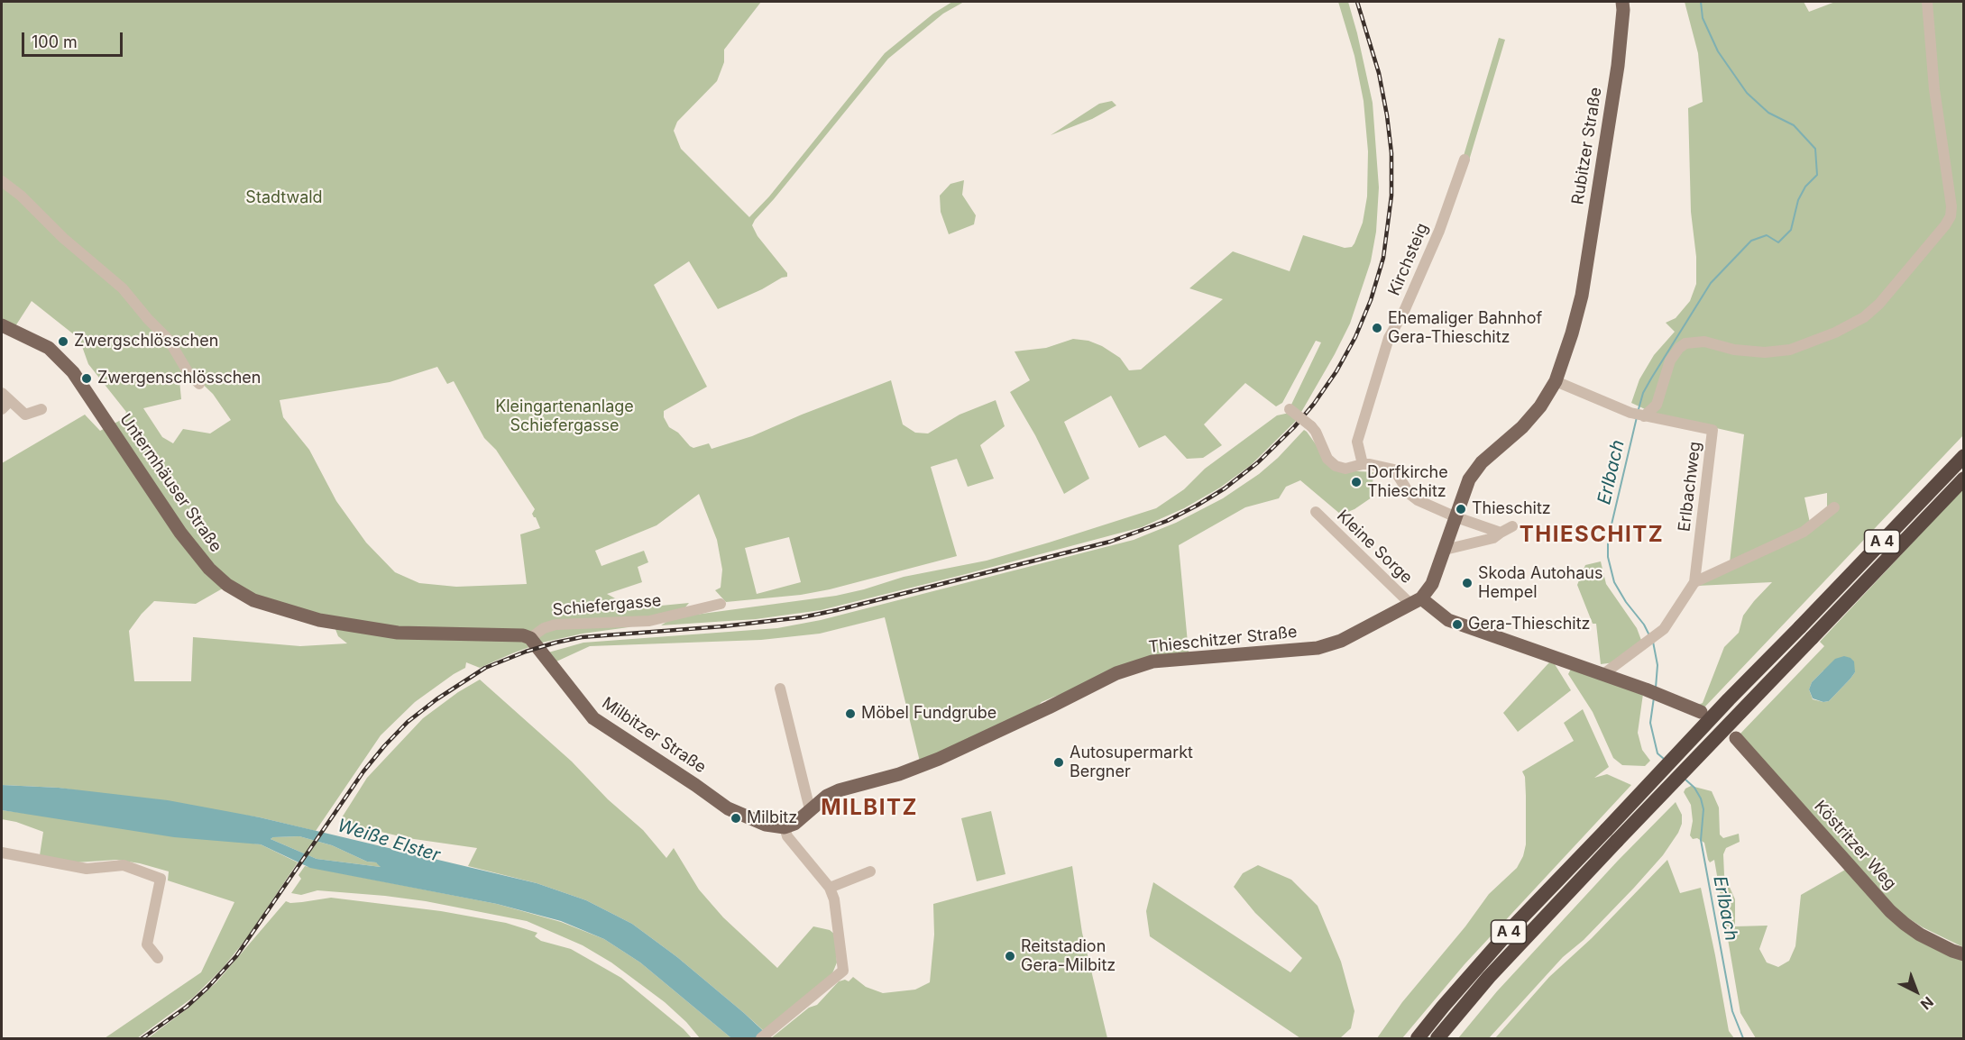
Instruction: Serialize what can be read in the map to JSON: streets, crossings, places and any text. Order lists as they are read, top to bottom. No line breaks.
{"streets":{"highway":["A 4"],"main road":["Rubitzer Straße","Untermhäuser Straße","Thieschitzer Straße","Milbitzer Straße","Köstritzer Weg"],"street":["Kirchsteig","Erlbachweg","Kleine Sorge","Schiefergasse"]},"crossings":[["Rubitzer Straße","Erlbachweg"],["Untermhäuser Straße","Schiefergasse"],["Untermhäuser Straße","Milbitzer Straße"],["Kleine Sorge","Thieschitzer Straße"],["Schiefergasse","Milbitzer Straße"]],"districts":["THIESCHITZ","MILBITZ"],"water":["Erlbach","Weiße Elster"],"parks":["Stadtwald","Kleingartenanlage Schiefergasse"],"places":["Ehemaliger Bahnhof Gera-Thieschitz","Zwergschlösschen","Zwergenschlösschen","Dorfkirche Thieschitz","Thieschitz","Skoda Autohaus Hempel","Gera-Thieschitz","Möbel Fundgrube","Autosupermarkt Bergner","Milbitz","Reitstadion Gera-Milbitz"],"scale_bar":"100 m","north":"bottom right"}
